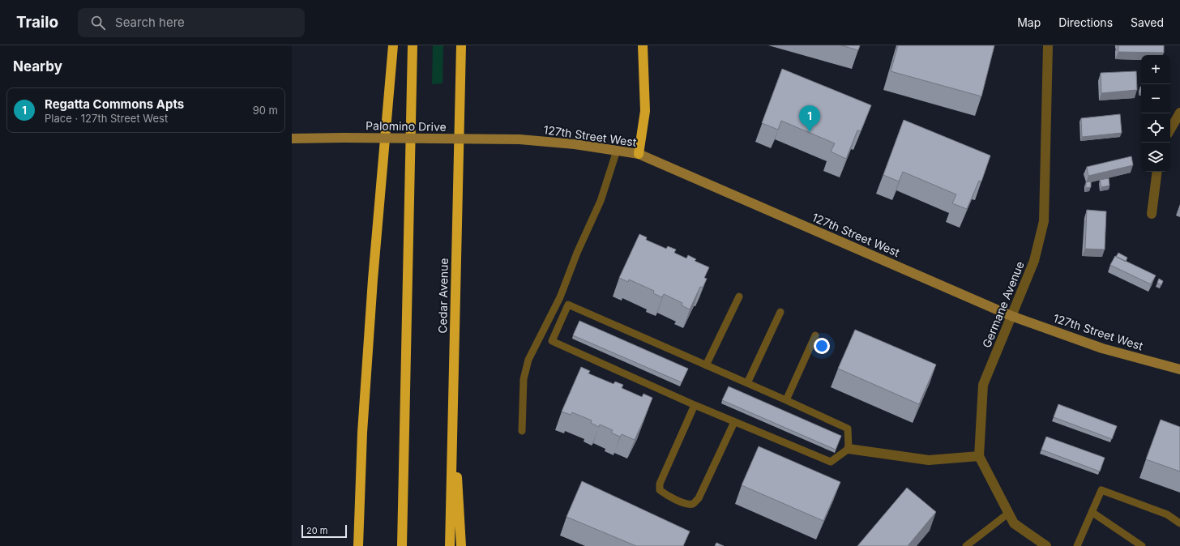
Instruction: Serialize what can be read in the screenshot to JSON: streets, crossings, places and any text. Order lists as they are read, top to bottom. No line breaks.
{"streets":{"highway":["Cedar Avenue"],"street":["Palomino Drive","127th Street West","Germane Avenue"]},"crossings":[["Palomino Drive","127th Street West"],["127th Street West","Germane Avenue"]],"scale_bar":"20 m","page":{"header":"Trailo","search":"Search here","nav":["Map","Directions","Saved"],"heading":"Nearby","map_buttons":["+","−"],"list":[{"mark":"1","name":"Regatta Commons Apts","note":"Place · 127th Street West","value":"90 m"}],"pins":"1","scale":"20 m"}}
